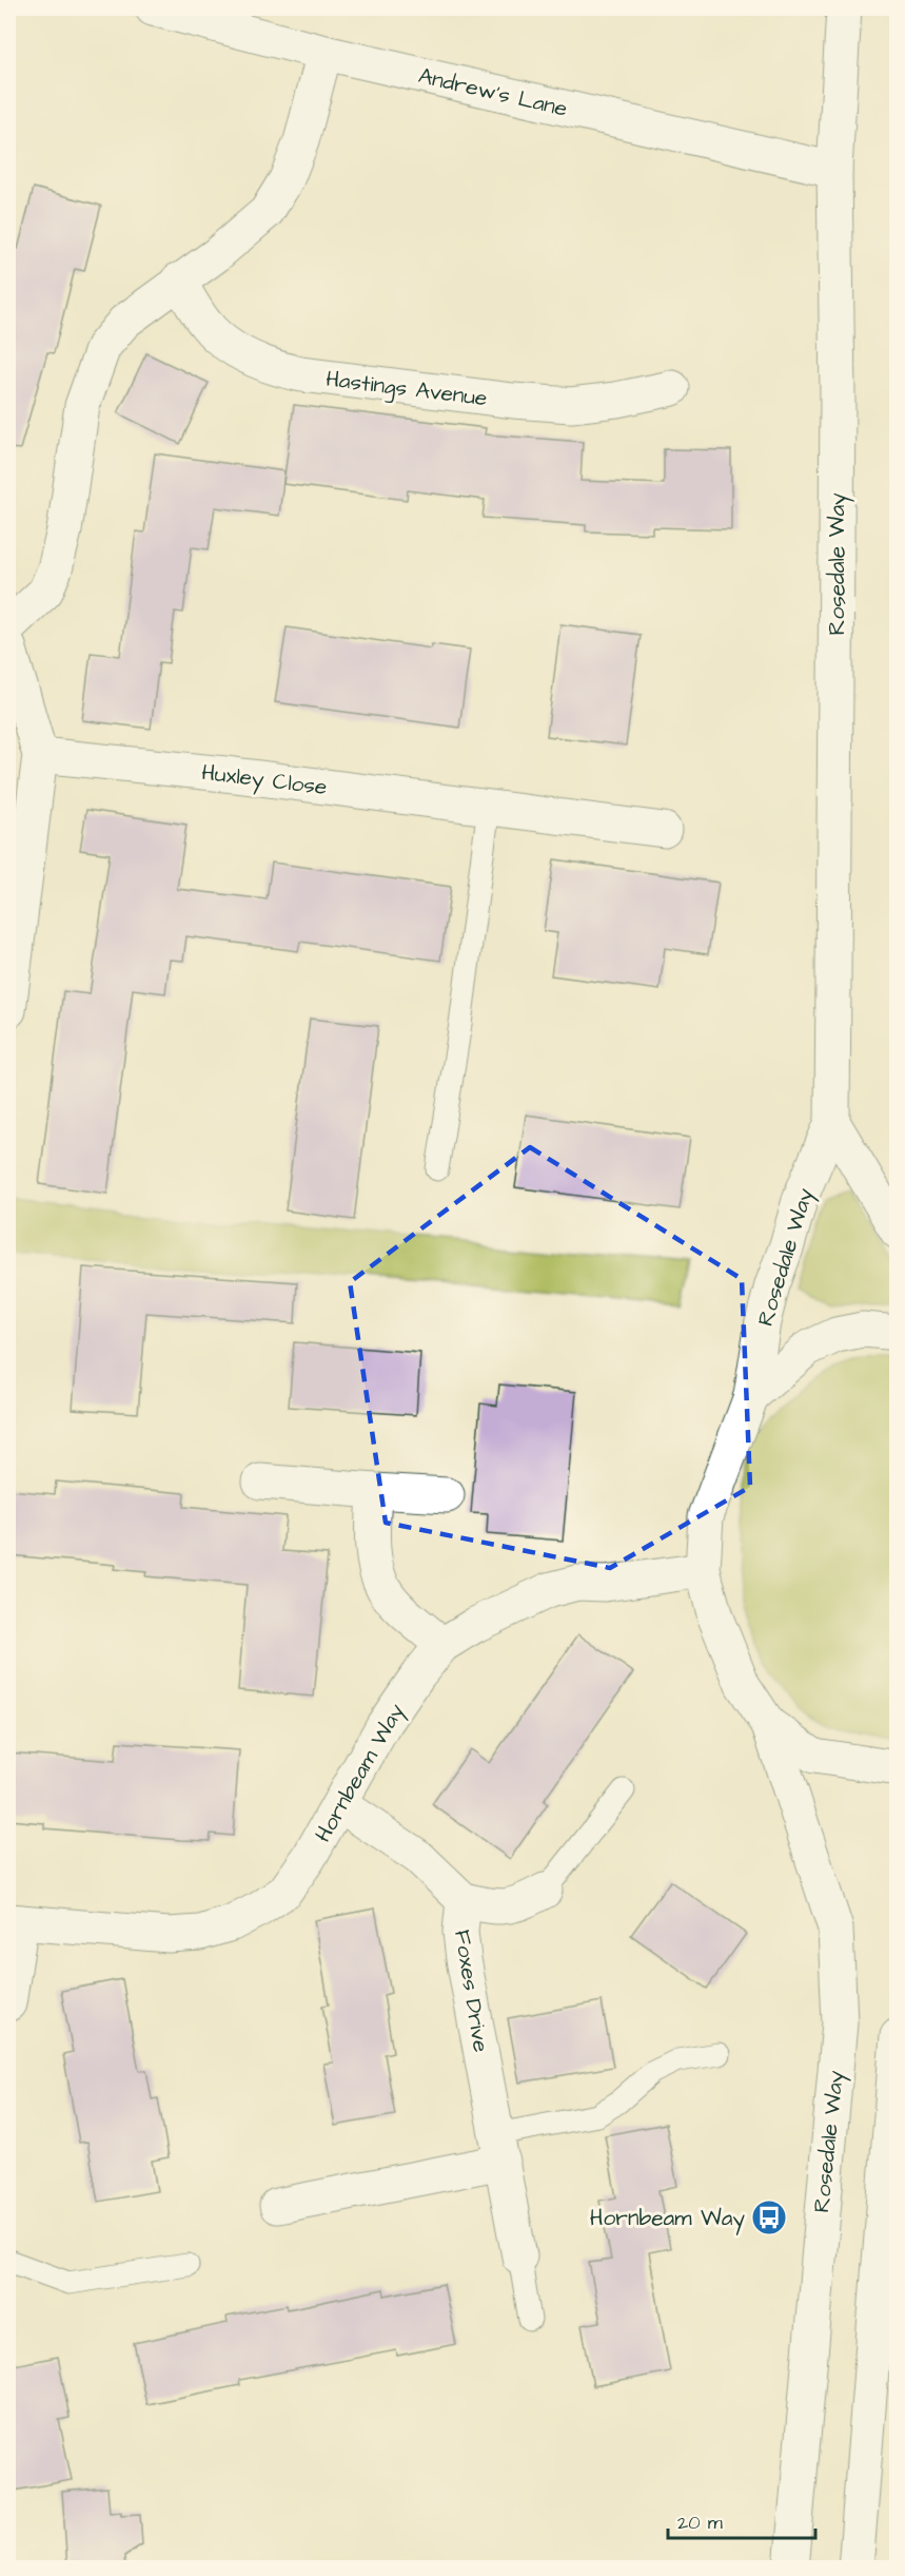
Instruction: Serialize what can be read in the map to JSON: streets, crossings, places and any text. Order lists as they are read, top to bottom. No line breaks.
{"streets":{"street":["Andrew's Lane","Hastings Avenue","Rosedale Way","Huxley Close","Hornbeam Way","Foxes Drive"]},"crossings":[["Andrew's Lane","Rosedale Way"],["Rosedale Way","Hornbeam Way"],["Hornbeam Way","Foxes Drive"]],"places":{"bus stop":["Hornbeam Way"]},"scale_bar":"20 m"}
